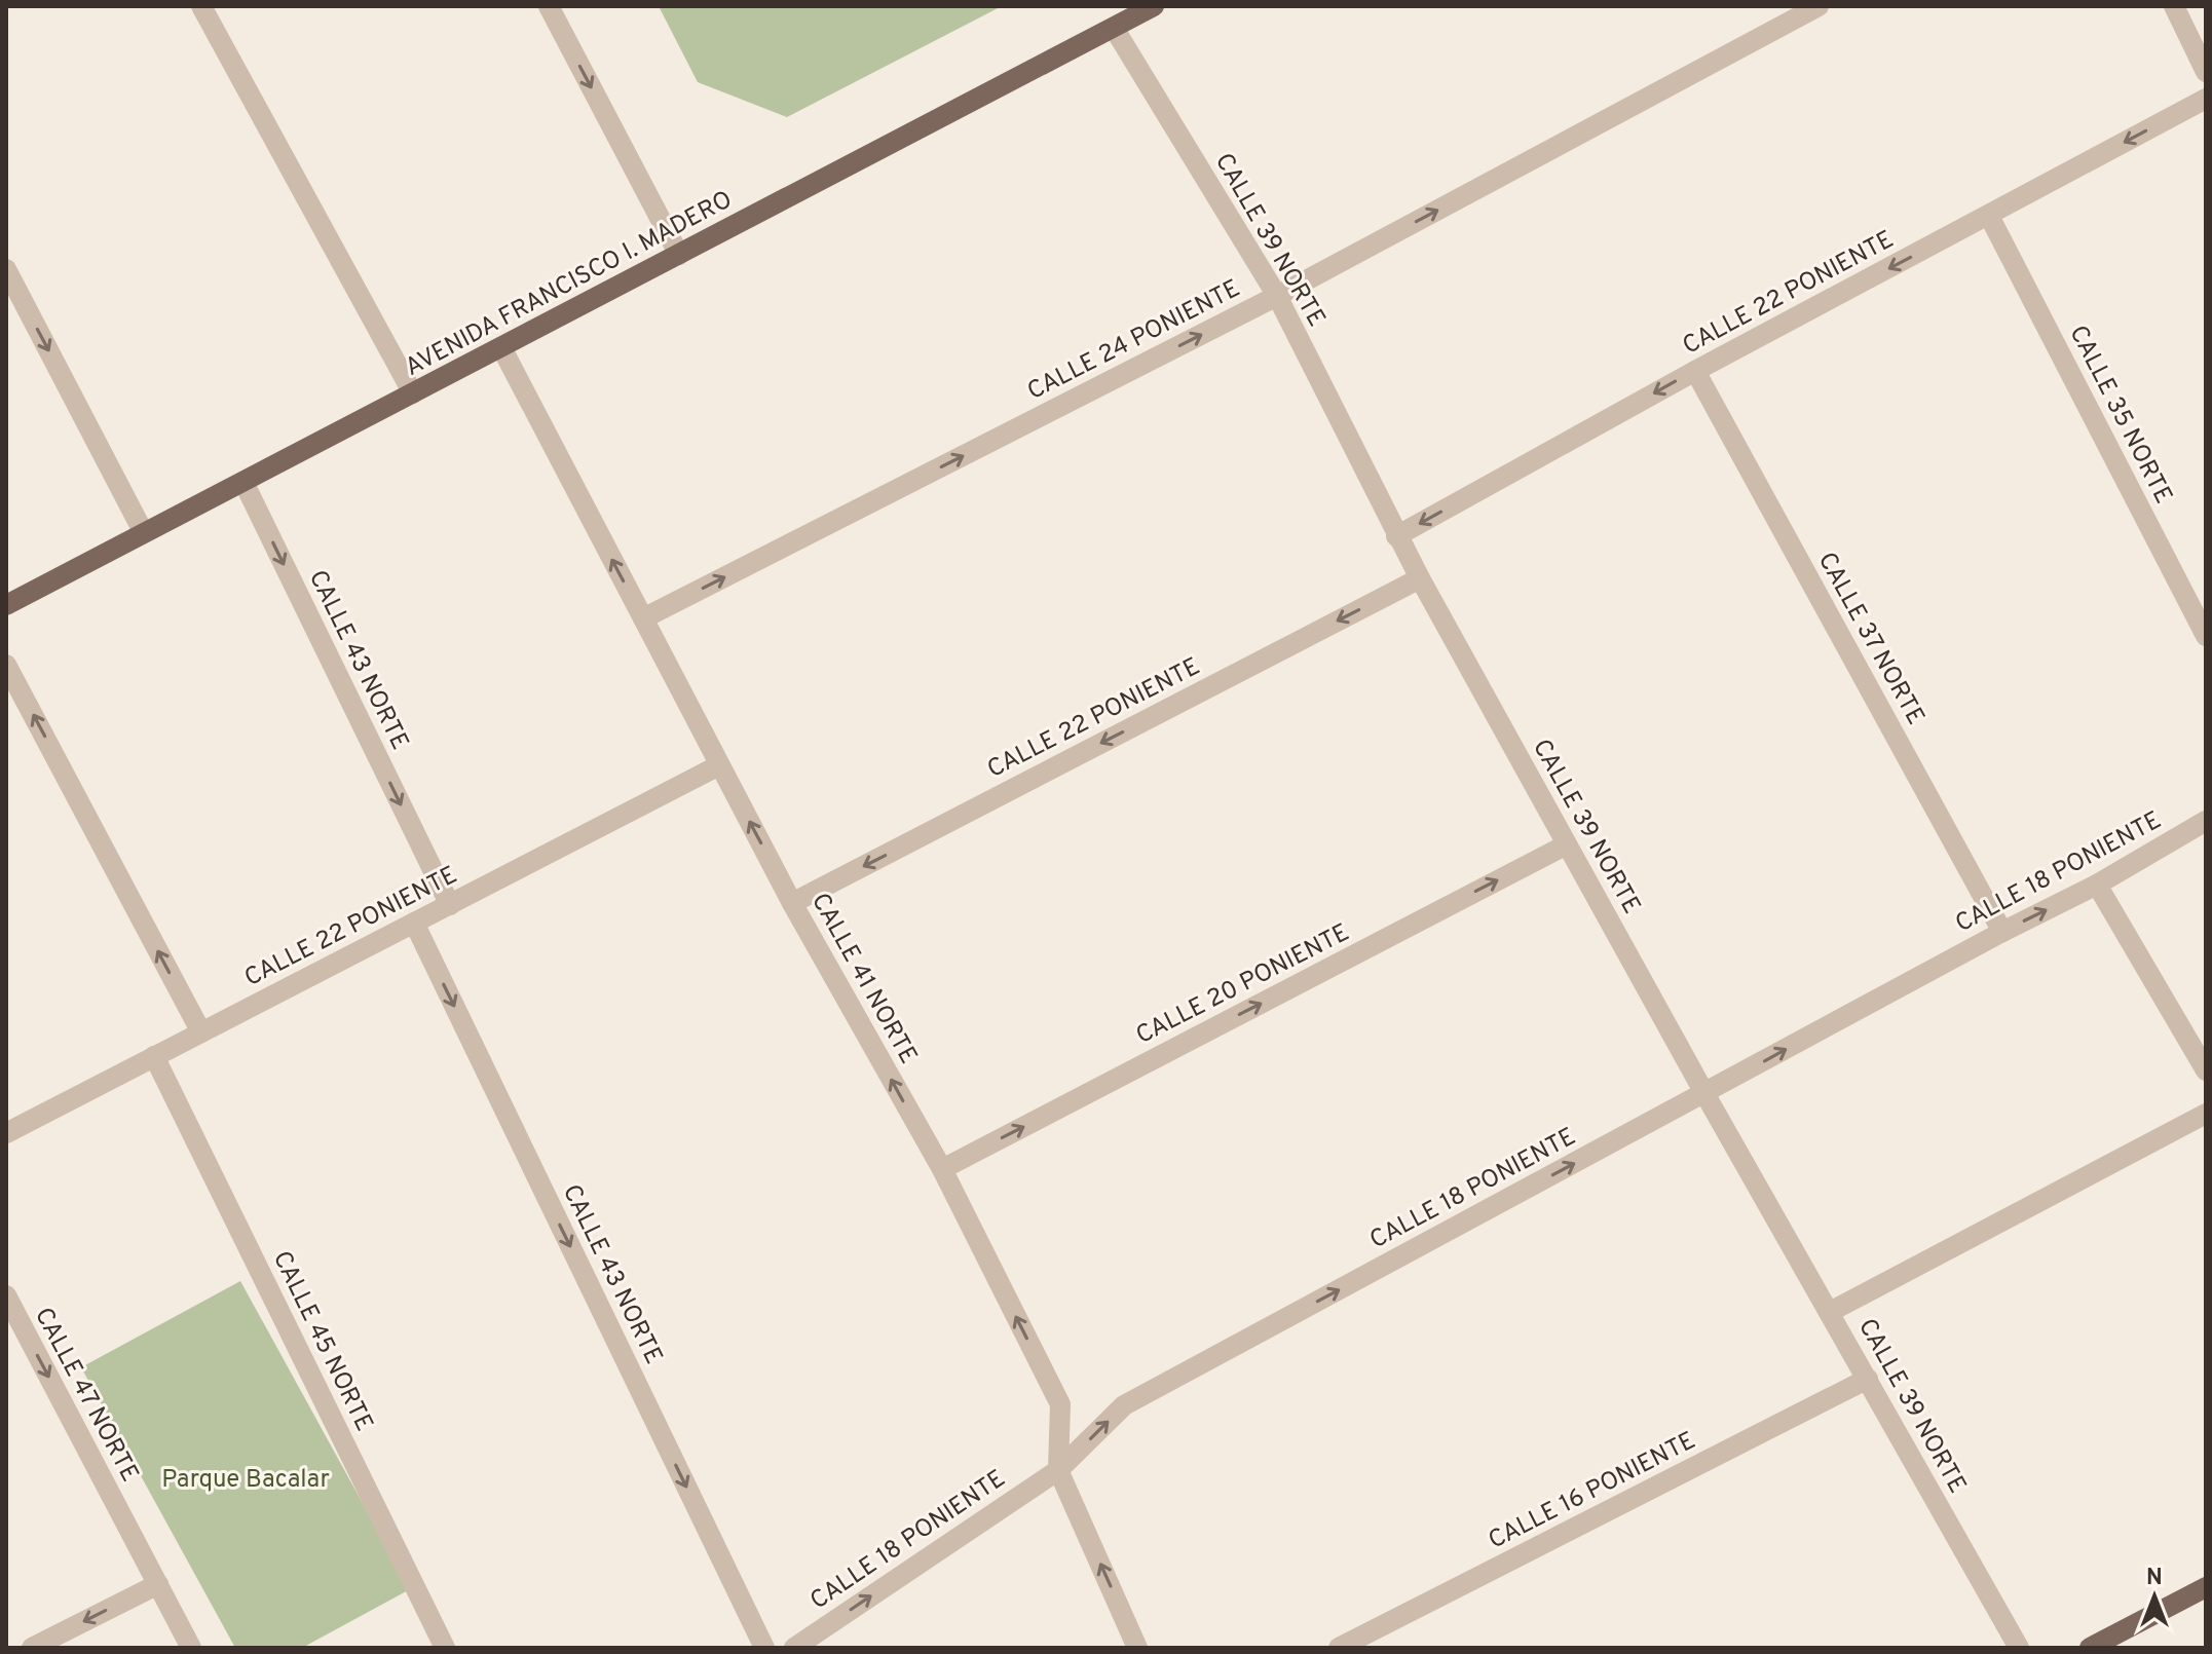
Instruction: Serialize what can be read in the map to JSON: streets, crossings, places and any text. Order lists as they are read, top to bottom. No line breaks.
{"streets":{"main road":["AVENIDA FRANCISCO I. MADERO"],"street":["CALLE 39 NORTE","CALLE 22 PONIENTE","CALLE 24 PONIENTE","CALLE 35 NORTE","CALLE 37 NORTE","CALLE 43 NORTE","CALLE 18 PONIENTE","CALLE 41 NORTE","CALLE 20 PONIENTE","CALLE 45 NORTE","CALLE 47 NORTE","CALLE 16 PONIENTE"]},"crossings":[["CALLE 39 NORTE","AVENIDA FRANCISCO I. MADERO"],["CALLE 39 NORTE","CALLE 22 PONIENTE"],["CALLE 39 NORTE","CALLE 24 PONIENTE"],["CALLE 39 NORTE","CALLE 18 PONIENTE"],["CALLE 39 NORTE","CALLE 20 PONIENTE"],["CALLE 39 NORTE","CALLE 16 PONIENTE"],["AVENIDA FRANCISCO I. MADERO","CALLE 43 NORTE"],["AVENIDA FRANCISCO I. MADERO","CALLE 41 NORTE"],["CALLE 22 PONIENTE","CALLE 35 NORTE"],["CALLE 22 PONIENTE","CALLE 37 NORTE"],["CALLE 22 PONIENTE","CALLE 43 NORTE"],["CALLE 22 PONIENTE","CALLE 41 NORTE"],["CALLE 22 PONIENTE","CALLE 45 NORTE"],["CALLE 24 PONIENTE","CALLE 41 NORTE"],["CALLE 37 NORTE","CALLE 18 PONIENTE"],["CALLE 18 PONIENTE","CALLE 41 NORTE"],["CALLE 41 NORTE","CALLE 20 PONIENTE"]],"one_way":["CALLE 22 PONIENTE","CALLE 24 PONIENTE","CALLE 43 NORTE","CALLE 18 PONIENTE","CALLE 41 NORTE","CALLE 20 PONIENTE","CALLE 47 NORTE"],"parks":["Parque Bacalar"],"north":"top"}
